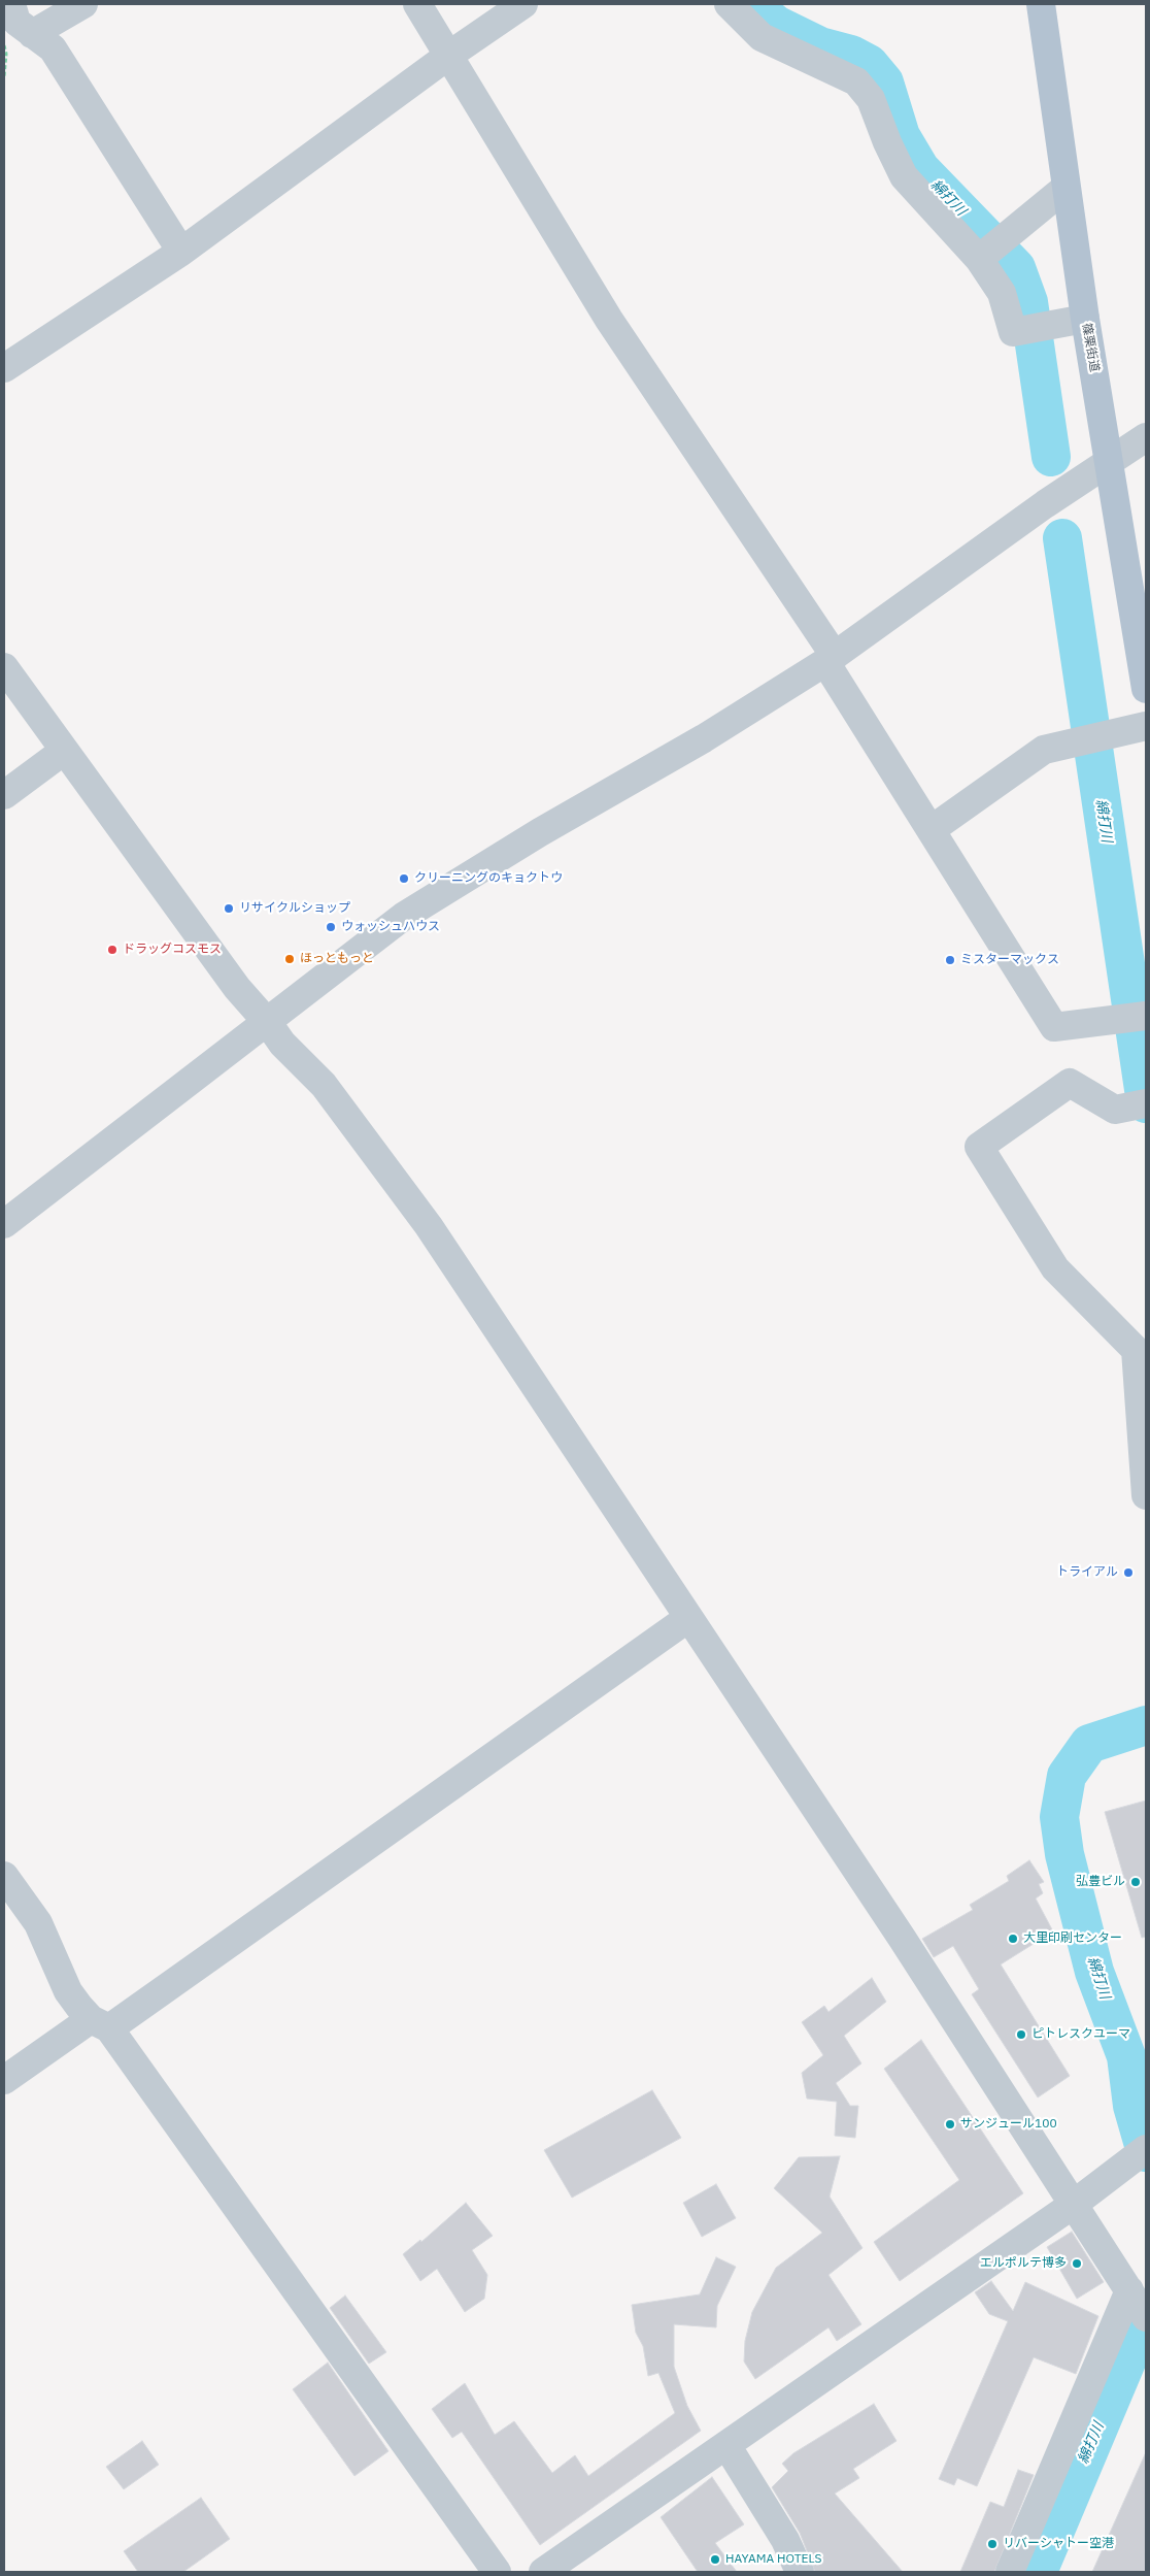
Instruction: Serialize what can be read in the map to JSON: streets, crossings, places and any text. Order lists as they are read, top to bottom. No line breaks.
{"streets":{"main road":["篠栗街道"]},"water":["綿打川"],"places":["クリーニングのキョクトウ","リサイクルショップ","ウォッシュハウス","ドラッグコスモス","ほっともっと","ミスターマックス","トライアル","弘豊ビル","大里印刷センター","ピトレスクユーマ","サンジュール100","エルポルテ博多","リバーシャトー空港","HAYAMA HOTELS"]}
